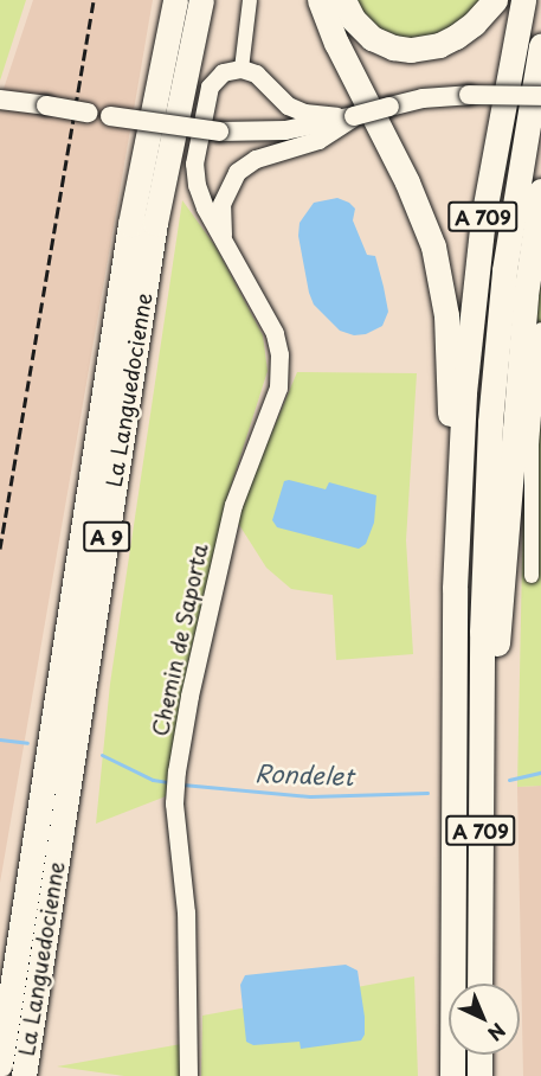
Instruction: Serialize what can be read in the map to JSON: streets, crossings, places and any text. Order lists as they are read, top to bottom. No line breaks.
{"streets":{"highway":["A 709","La Languedocienne","A 9"],"street":["Chemin de Saporta"]},"water":["Rondelet"],"north":"bottom right"}
